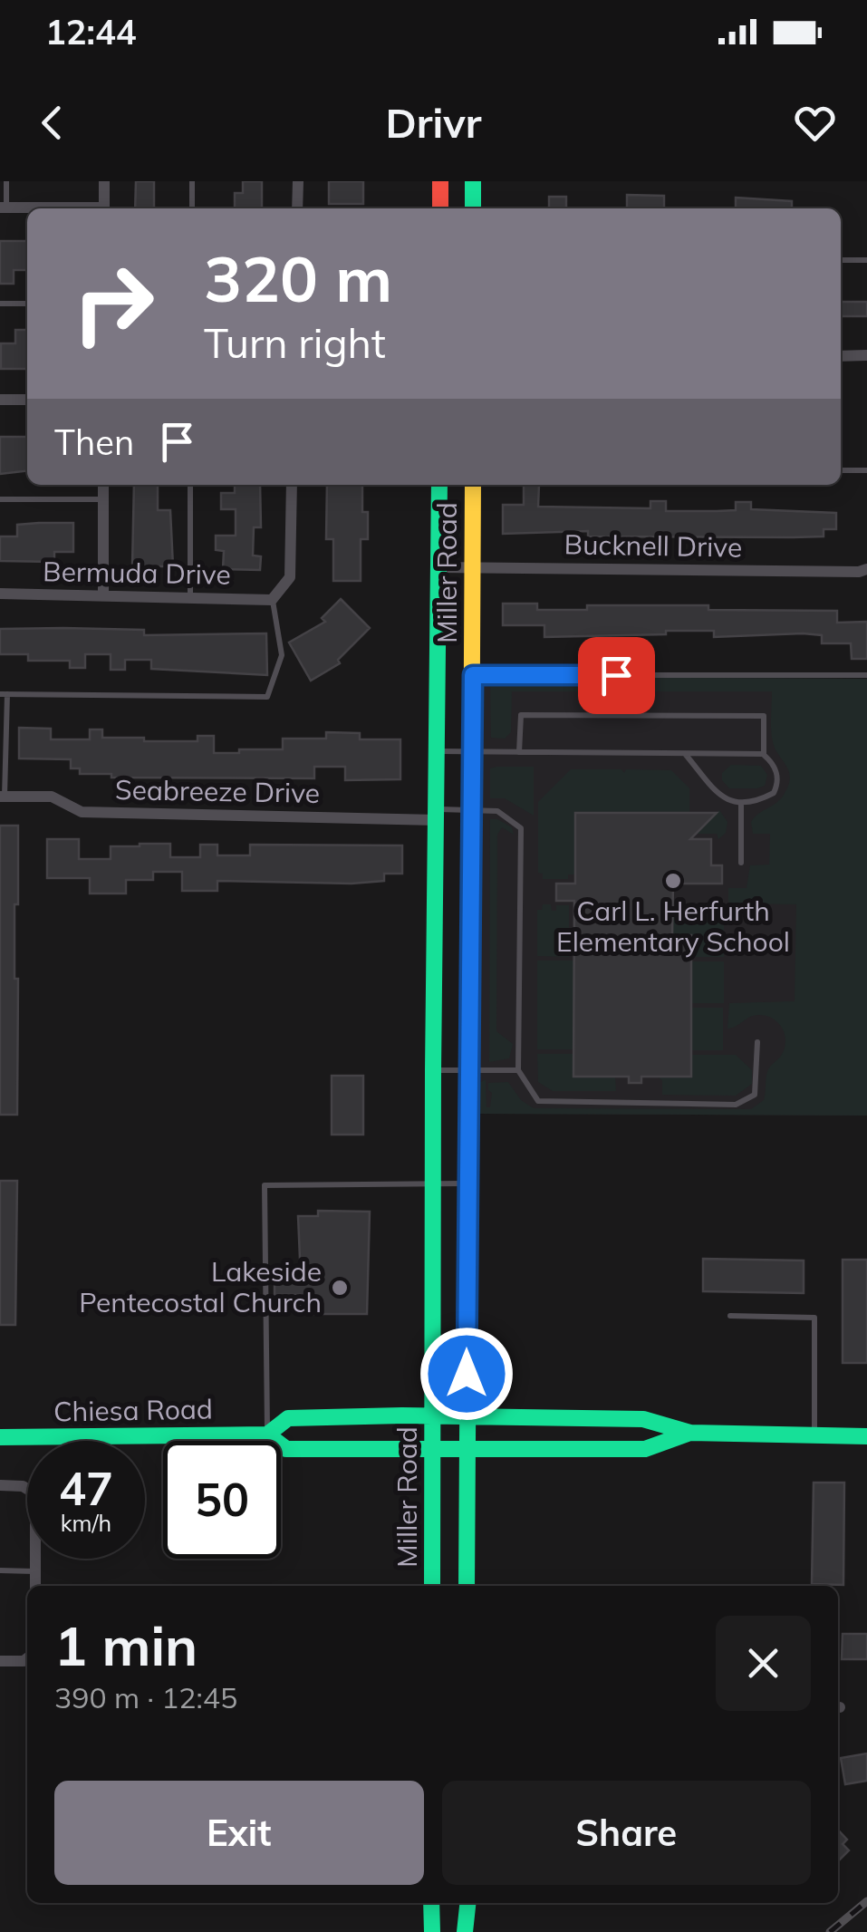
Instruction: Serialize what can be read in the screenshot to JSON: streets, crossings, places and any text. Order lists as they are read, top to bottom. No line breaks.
{"streets":{"main road":["Miller Road","Chiesa Road"],"street":["Bucknell Drive","Bermuda Drive","Seabreeze Drive"]},"crossings":[["Bucknell Drive","Miller Road"],["Miller Road","Seabreeze Drive"],["Miller Road","Chiesa Road"]],"places":["Carl L. Herfurth Elementary School","Lakeside Pentecostal Church"],"page":{"status":"12:44","header":"Drivr","turn":["320 m","Turn right"],"then":"Then","speed":"47 km/h","limit":"50","heading":["1 min","390 m · 12:45"],"buttons":["Exit","Share"]}}
